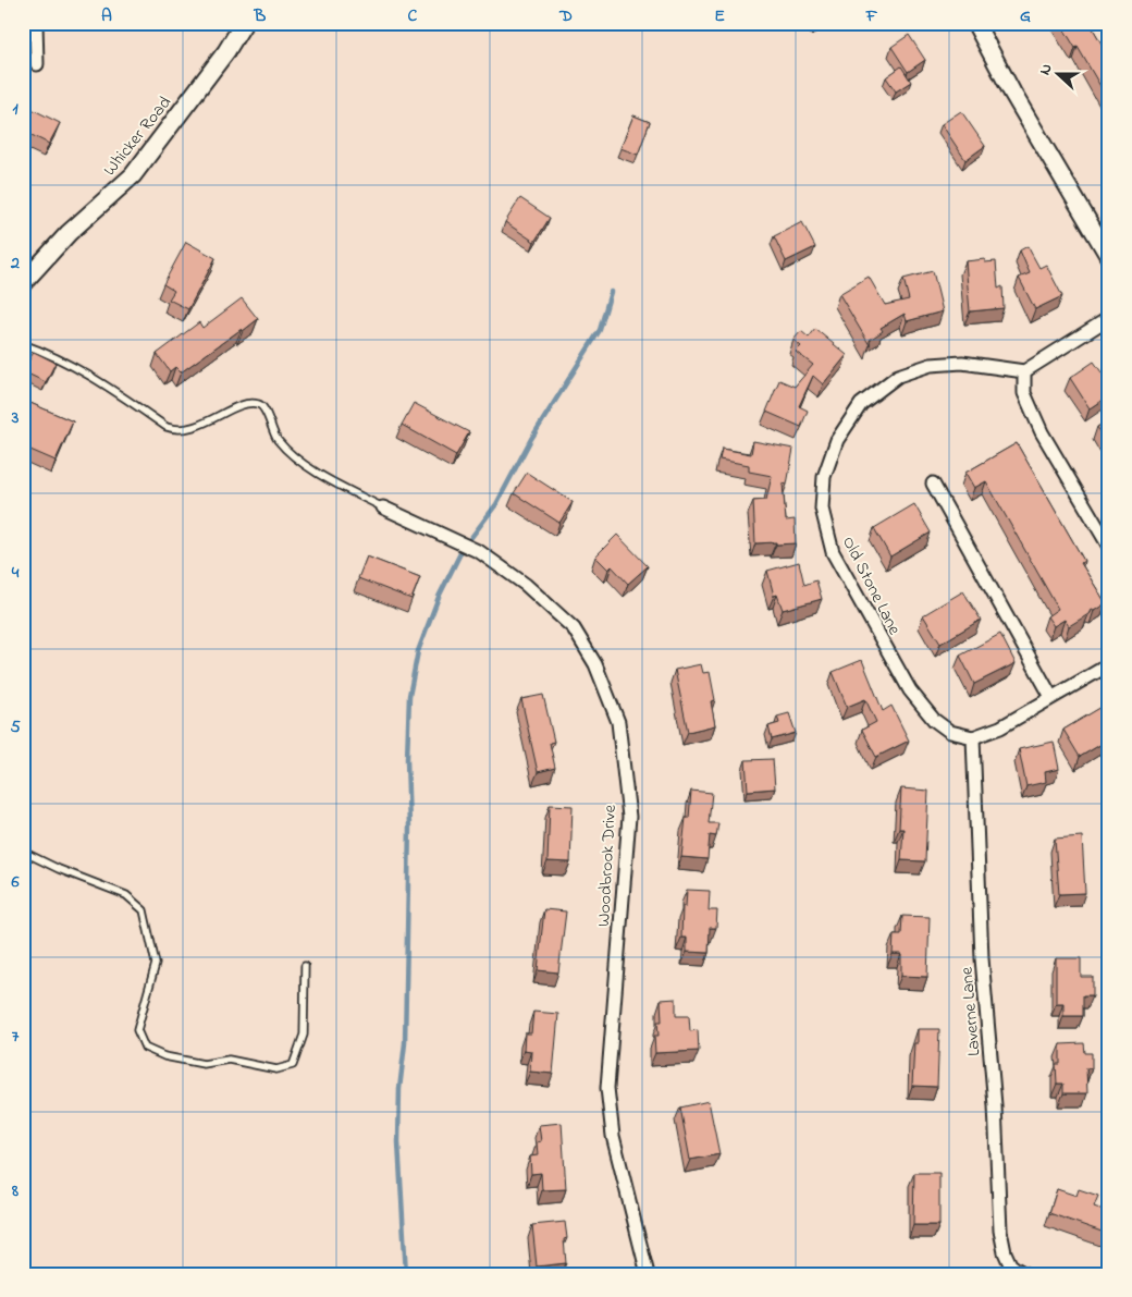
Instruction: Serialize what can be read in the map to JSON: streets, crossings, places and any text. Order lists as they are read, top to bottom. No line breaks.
{"streets":{"street":["Whicker Road","Old Stone Lane","Woodbrook Drive","Laverne Lane"]},"crossings":[["Old Stone Lane","Laverne Lane"]],"north":"left","grid":{"columns":["A","B","C","D","E","F","G"],"rows":["1","2","3","4","5","6","7","8"]}}
